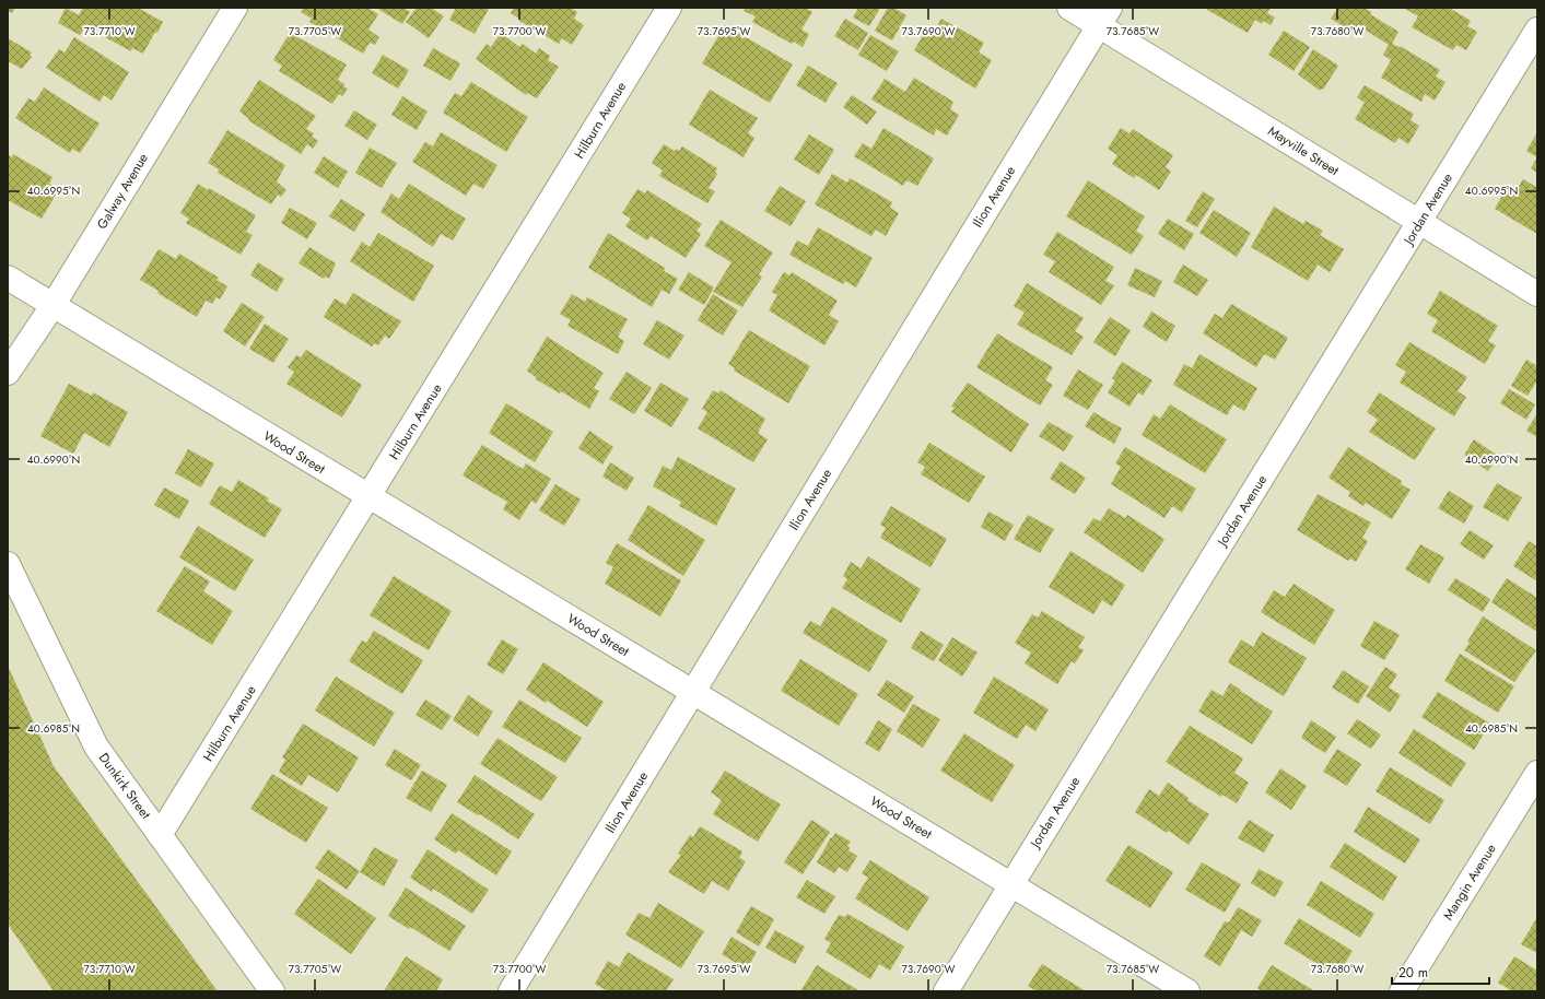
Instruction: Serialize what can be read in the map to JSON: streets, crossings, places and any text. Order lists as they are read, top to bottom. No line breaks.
{"streets":{"street":["Hilburn Avenue","Mayville Street","Galway Avenue","Ilion Avenue","Jordan Avenue","Wood Street","Dunkirk Street","Mangin Avenue"]},"crossings":[["Hilburn Avenue","Wood Street"],["Hilburn Avenue","Dunkirk Street"],["Mayville Street","Ilion Avenue"],["Mayville Street","Jordan Avenue"],["Galway Avenue","Wood Street"],["Ilion Avenue","Wood Street"],["Jordan Avenue","Wood Street"]],"scale_bar":"20 m","coordinates":["73.7710°W","73.7705°W","73.7700°W","73.7695°W","73.7690°W","73.7685°W","73.7680°W","40.6995°N","40.6990°N","40.6985°N"]}
